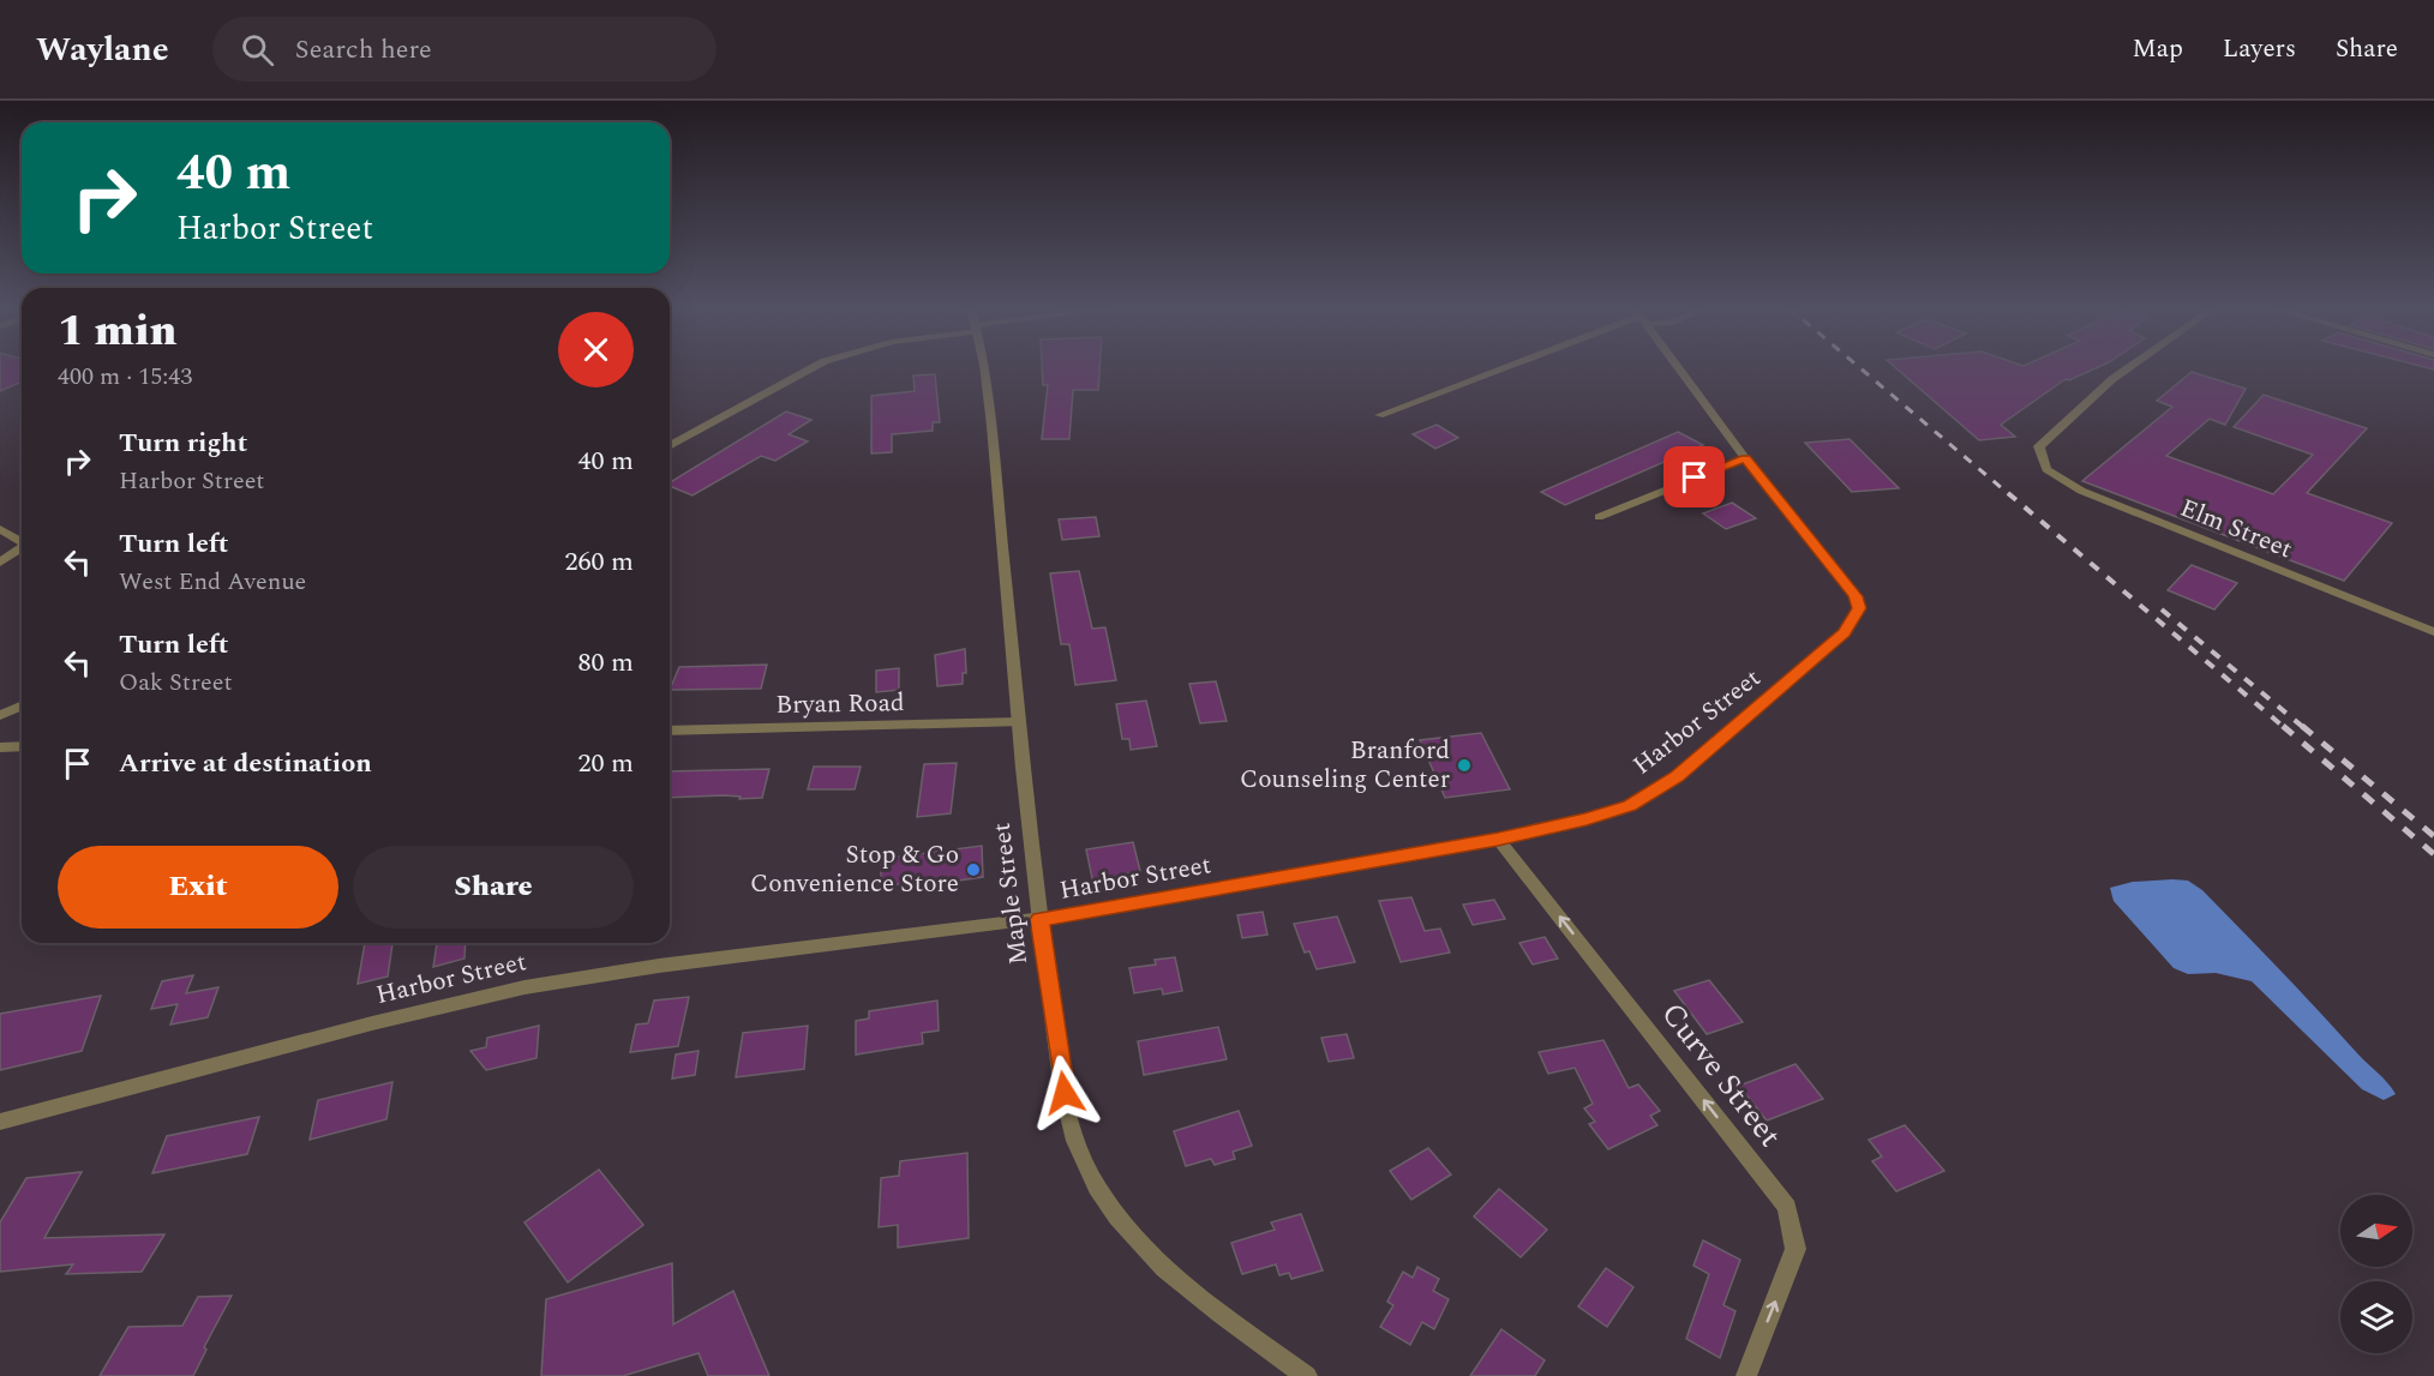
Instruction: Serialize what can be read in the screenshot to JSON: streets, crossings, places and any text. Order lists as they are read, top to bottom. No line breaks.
{"streets":{"street":["Elm Street","Bryan Road","Harbor Street","Maple Street","Curve Street"]},"crossings":[["Bryan Road","Maple Street"],["Harbor Street","Maple Street"],["Harbor Street","Curve Street"]],"one_way":["Curve Street"],"places":["Branford Counseling Center","Stop & Go Convenience Store"],"north":"right","page":{"header":"Waylane","search":"Search here","nav":["Map","Layers","Share"],"turn":["40 m","Harbor Street"],"heading":["1 min","400 m · 15:43"],"list":[{"name":"Turn right","note":"Harbor Street","value":"40 m"},{"name":"Turn left","note":"West End Avenue","value":"260 m"},{"name":"Turn left","note":"Oak Street","value":"80 m"},{"name":"Arrive at destination","value":"20 m"}],"buttons":["Exit","Share"]}}
